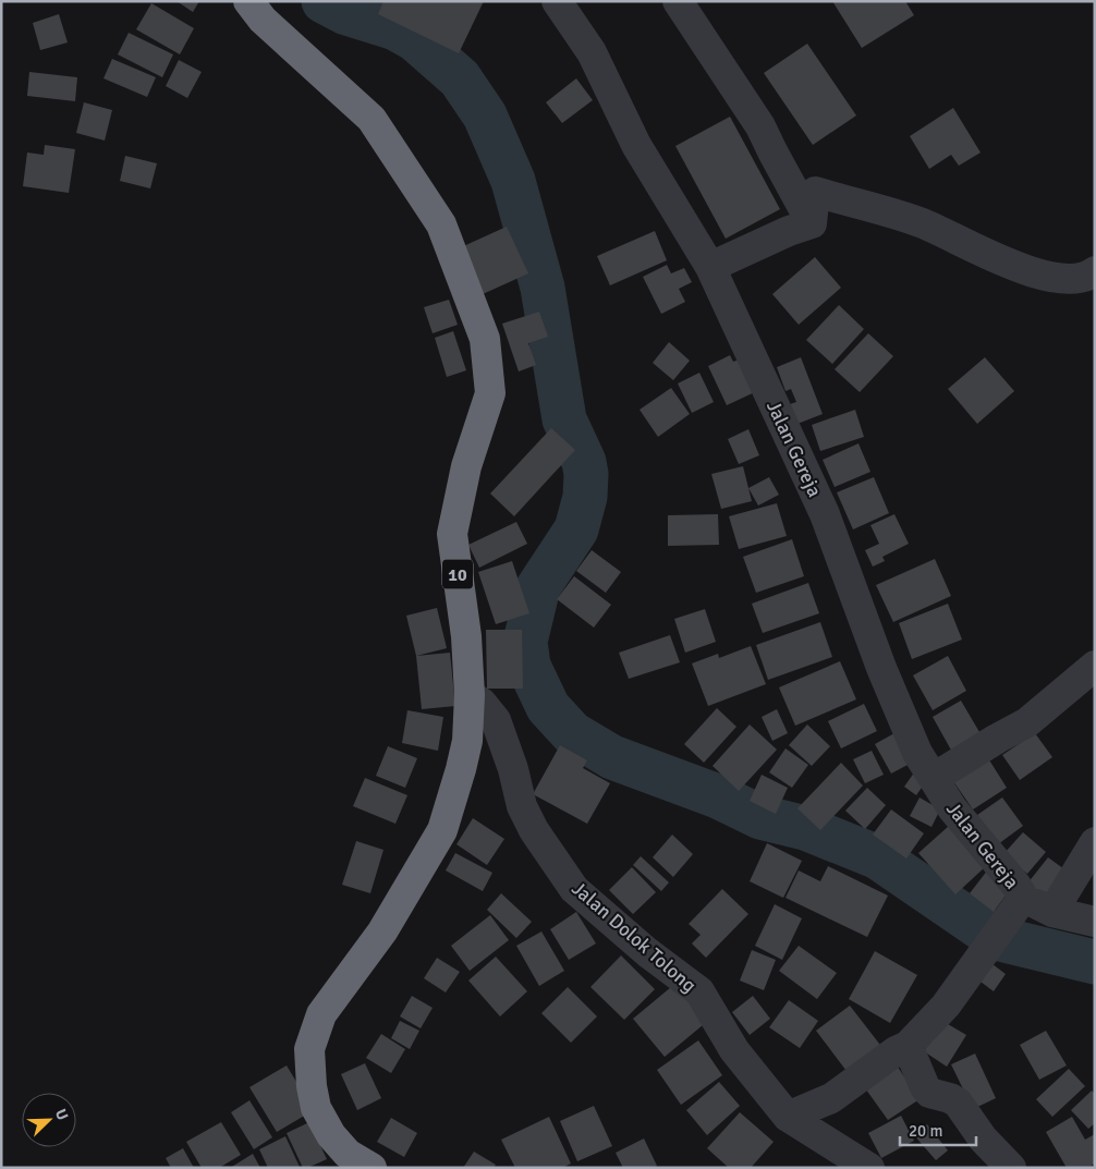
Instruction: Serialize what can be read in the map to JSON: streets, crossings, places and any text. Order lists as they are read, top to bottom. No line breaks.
{"streets":{"highway":["10"],"street":["Jalan Gereja","Jalan Dolok Tolong"]},"crossings":[["10","Jalan Dolok Tolong"]],"scale_bar":"20 m","north":"top right"}
